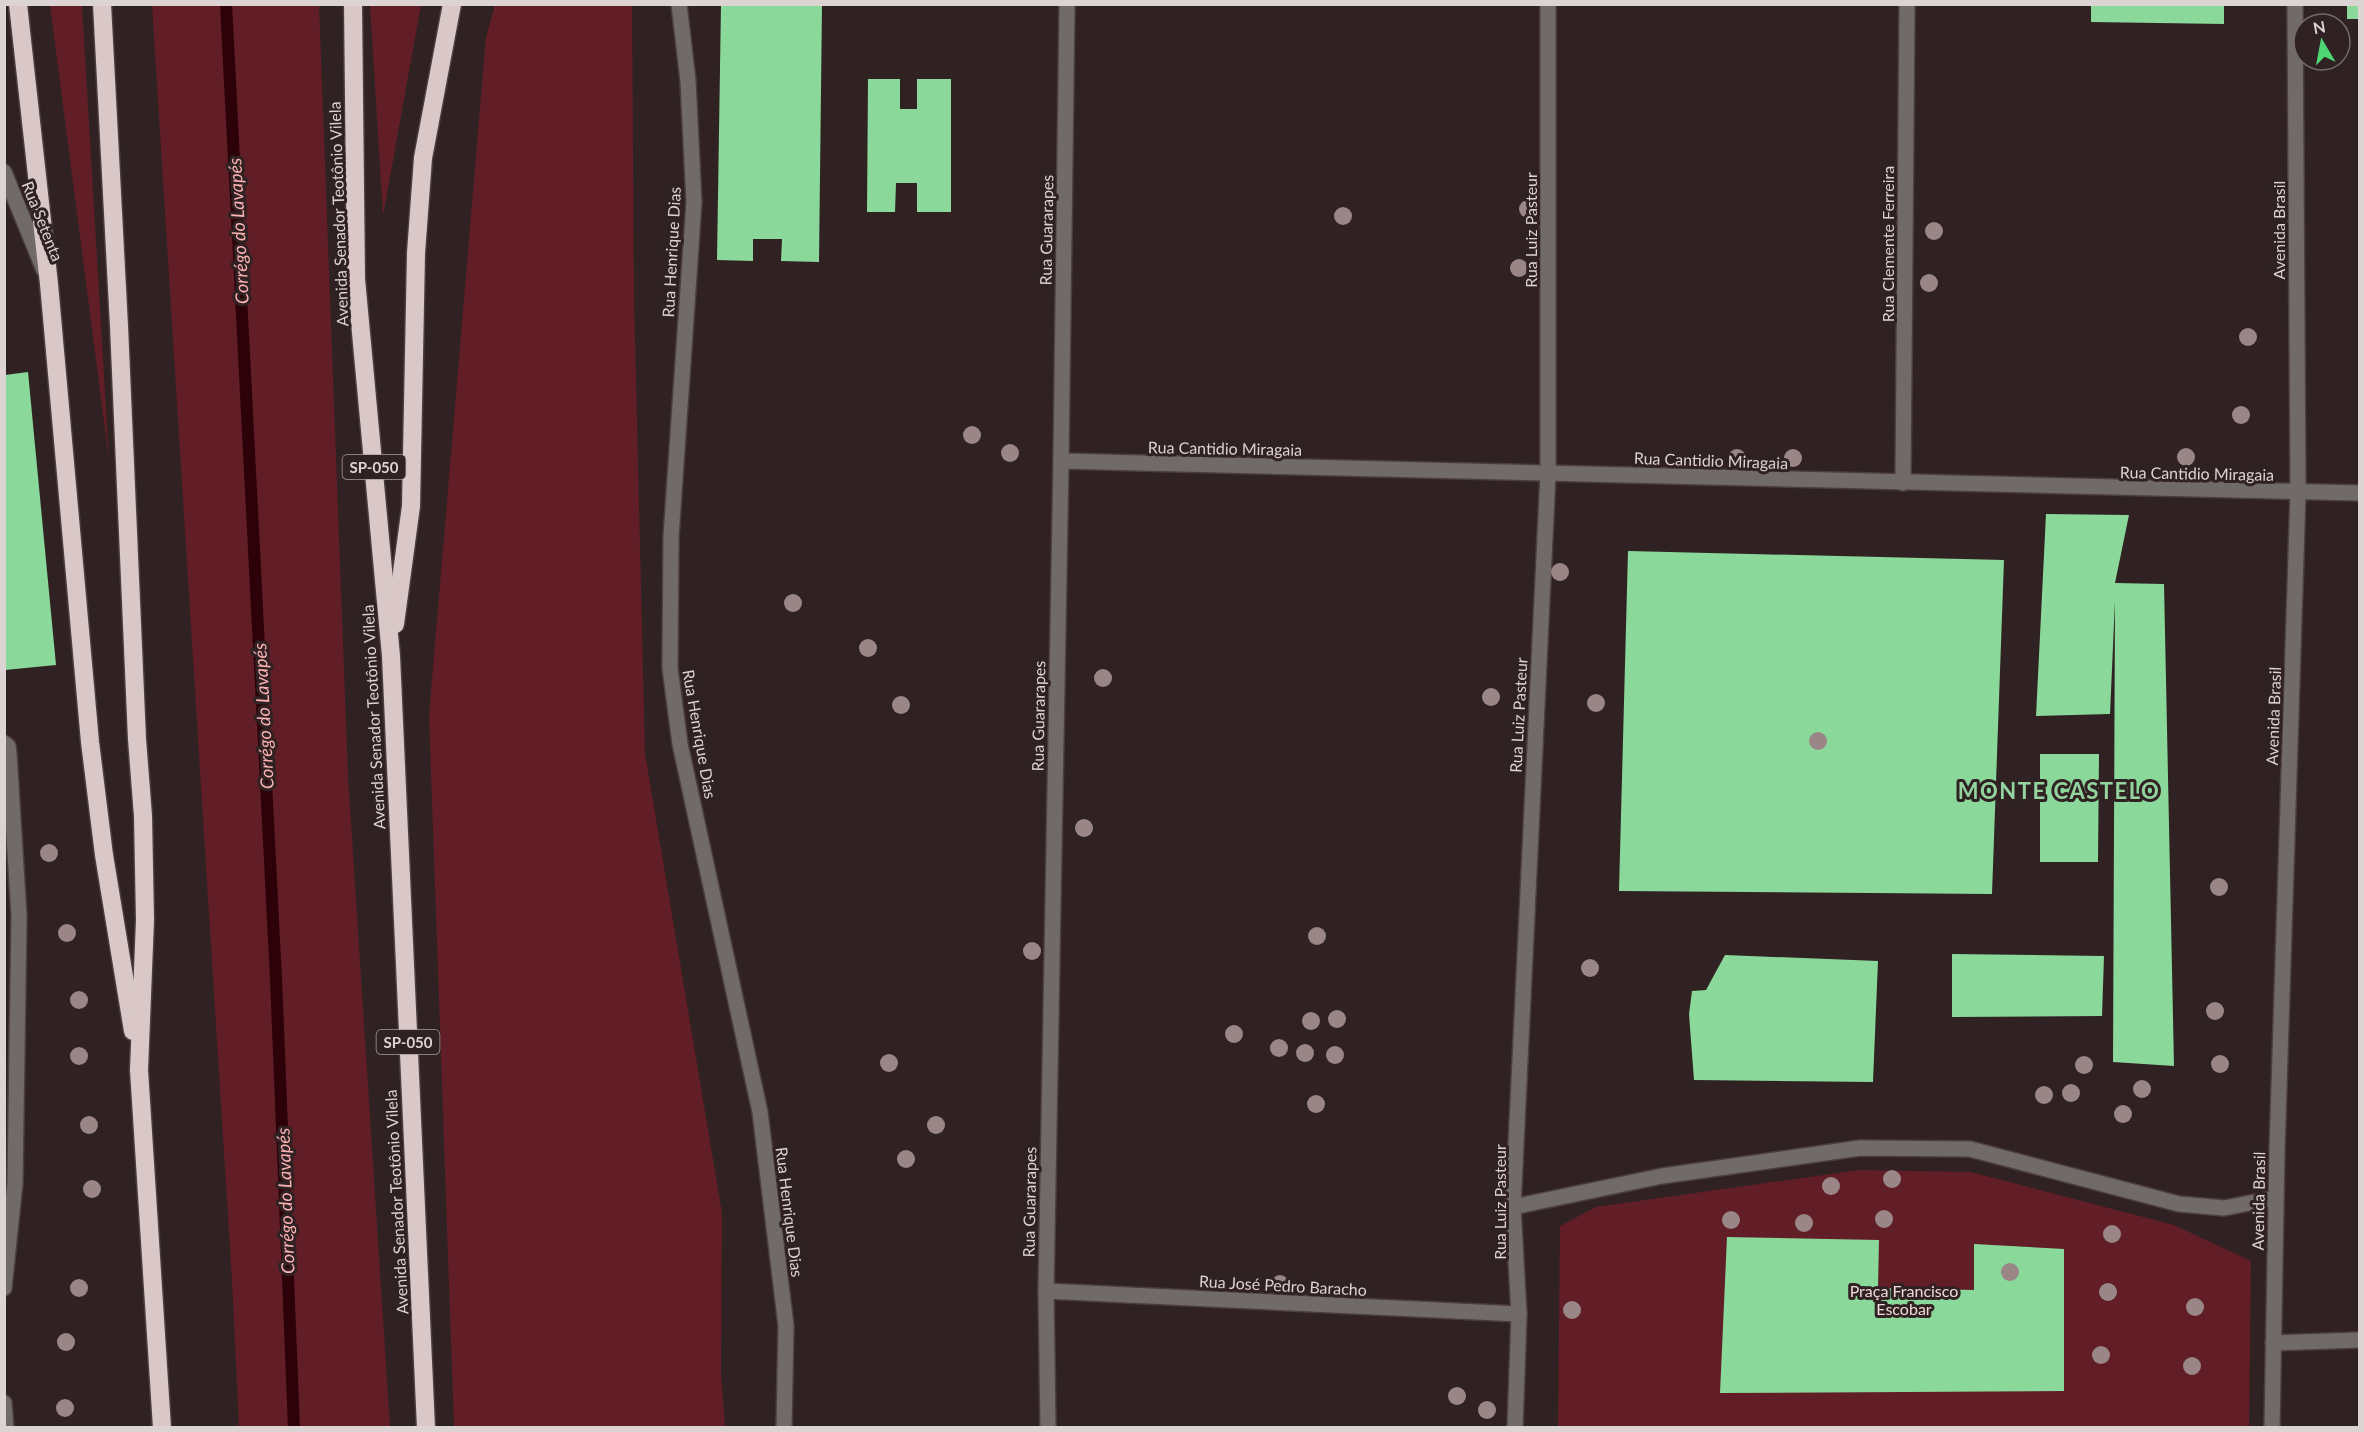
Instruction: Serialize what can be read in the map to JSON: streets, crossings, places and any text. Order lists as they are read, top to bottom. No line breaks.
{"streets":{"highway":["Avenida Senador Teotônio Vilela","SP-050"],"street":["Rua Setenta","Rua Guararapes","Rua Luiz Pasteur","Avenida Brasil","Rua Clemente Ferreira","Rua Henrique Dias","Rua Cantidio Miragaia","Rua José Pedro Baracho"]},"crossings":[["Rua Guararapes","Rua Cantidio Miragaia"],["Rua Guararapes","Rua José Pedro Baracho"],["Rua Luiz Pasteur","Rua Cantidio Miragaia"],["Rua Luiz Pasteur","Rua José Pedro Baracho"],["Avenida Brasil","Rua Cantidio Miragaia"],["Rua Clemente Ferreira","Rua Cantidio Miragaia"]],"districts":["MONTE CASTELO"],"water":["Corrégo do Lavapés"],"parks":["Praça Francisco Escobar"],"north":"top"}
